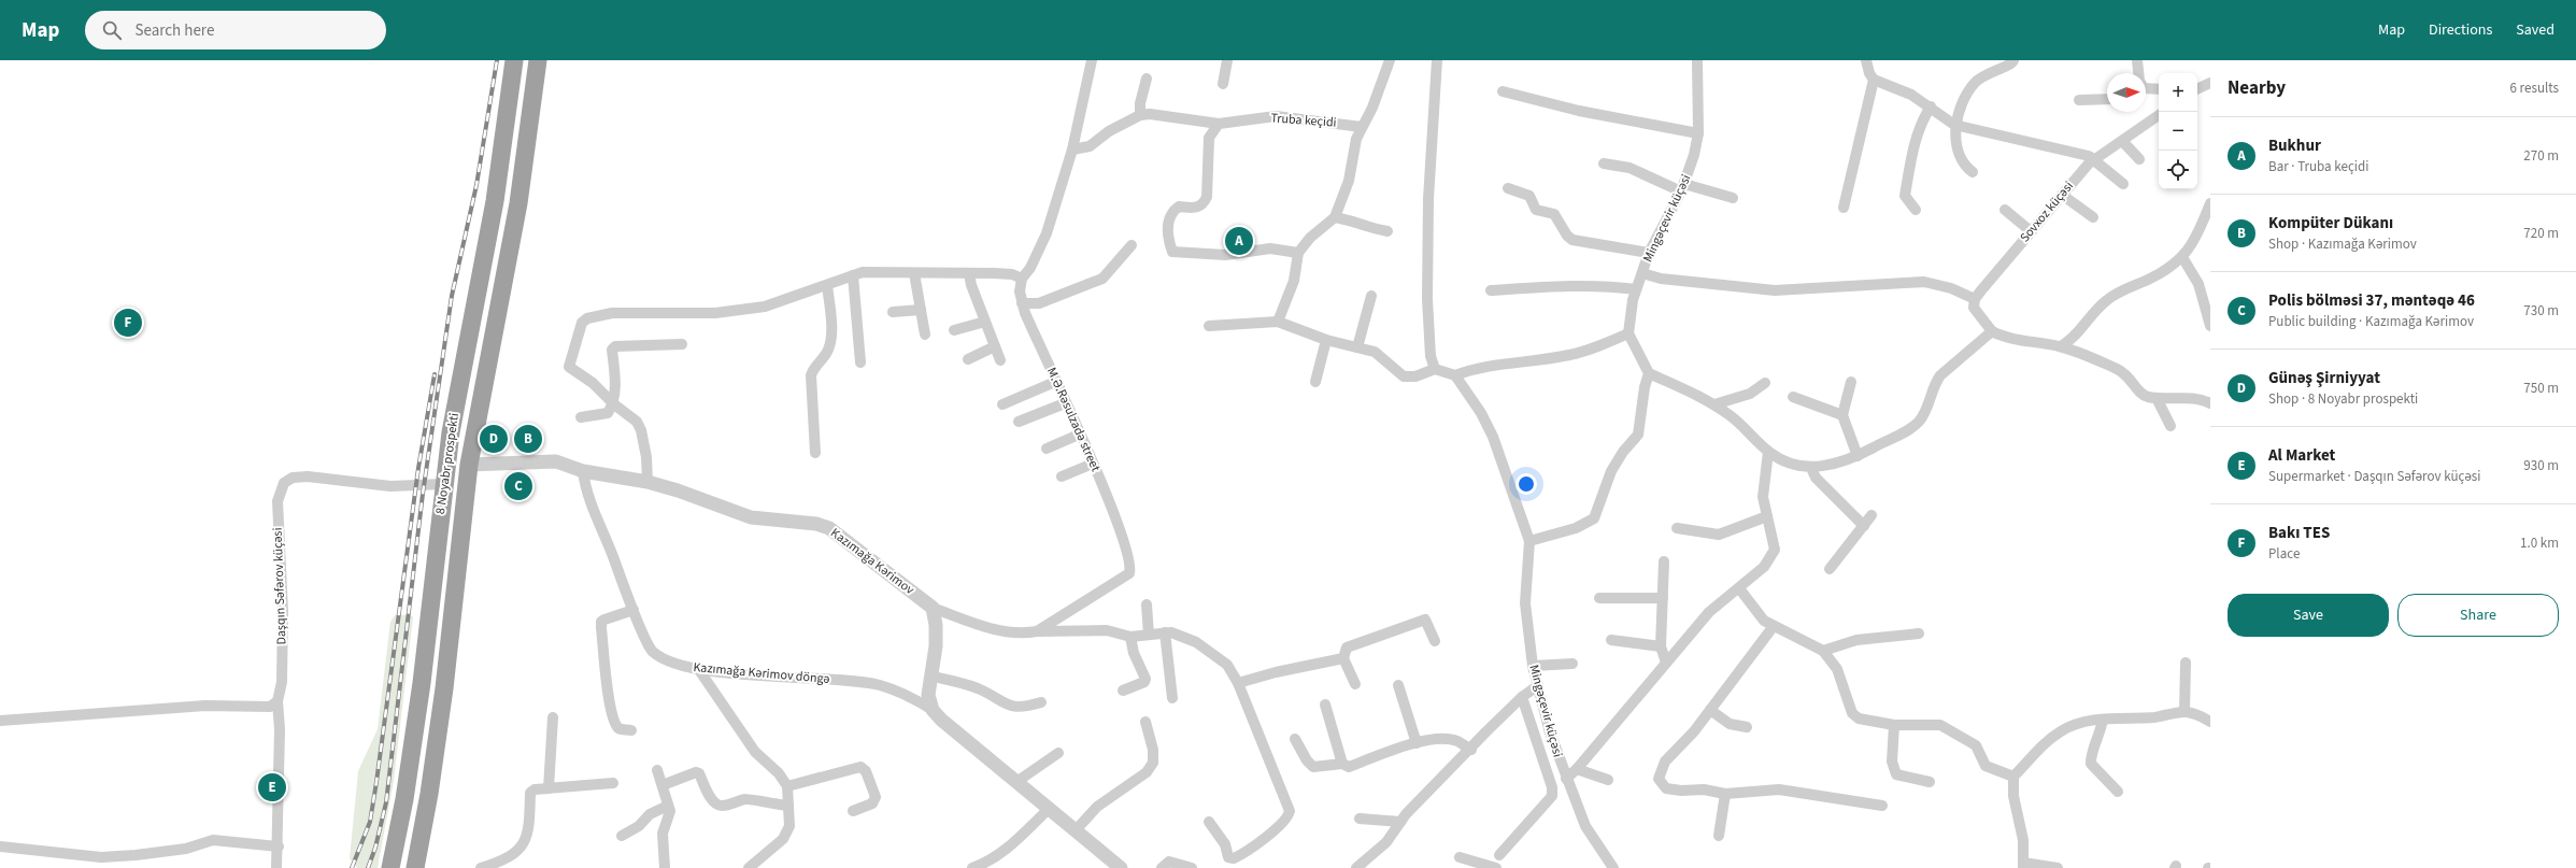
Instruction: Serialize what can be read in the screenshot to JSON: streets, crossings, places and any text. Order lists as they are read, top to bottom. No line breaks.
{"streets":{"highway":["8 Noyabr prospekti"],"street":["Truba keçidi","Sovxoz küçəsi","Mingəçevir küçəsi","M.Ə.Rəsulzadə street","Kazımağa Kərimov","Daşqın Səfərov küçəsi","Kazımağa Kərimov döngə"]},"crossings":[["M.Ə.Rəsulzadə street","Kazımağa Kərimov"],["8 Noyabr prospekti","Kazımağa Kərimov"],["8 Noyabr prospekti","Daşqın Səfərov küçəsi"],["Kazımağa Kərimov","Kazımağa Kərimov döngə"]],"north":"right","page":{"header":"Map","search":"Search here","nav":["Map","Directions","Saved"],"heading":["Nearby","6 results"],"map_buttons":["+","−"],"list":[{"mark":"A","name":"Bukhur","note":"Bar · Truba keçidi","value":"270 m"},{"mark":"B","name":"Kompüter Dükanı","note":"Shop · Kazımağa Kərimov","value":"720 m"},{"mark":"C","name":"Polis bölməsi 37, məntəqə 46","note":"Public building · Kazımağa Kərimov","value":"730 m"},{"mark":"D","name":"Günəş Şirniyyat","note":"Shop · 8 Noyabr prospekti","value":"750 m"},{"mark":"E","name":"Al Market","note":"Supermarket · Daşqın Səfərov küçəsi","value":"930 m"},{"mark":"F","name":"Bakı TES","note":"Place","value":"1.0 km"}],"pins":["A","F","B","D","C","E"],"buttons":["Save","Share"]}}
